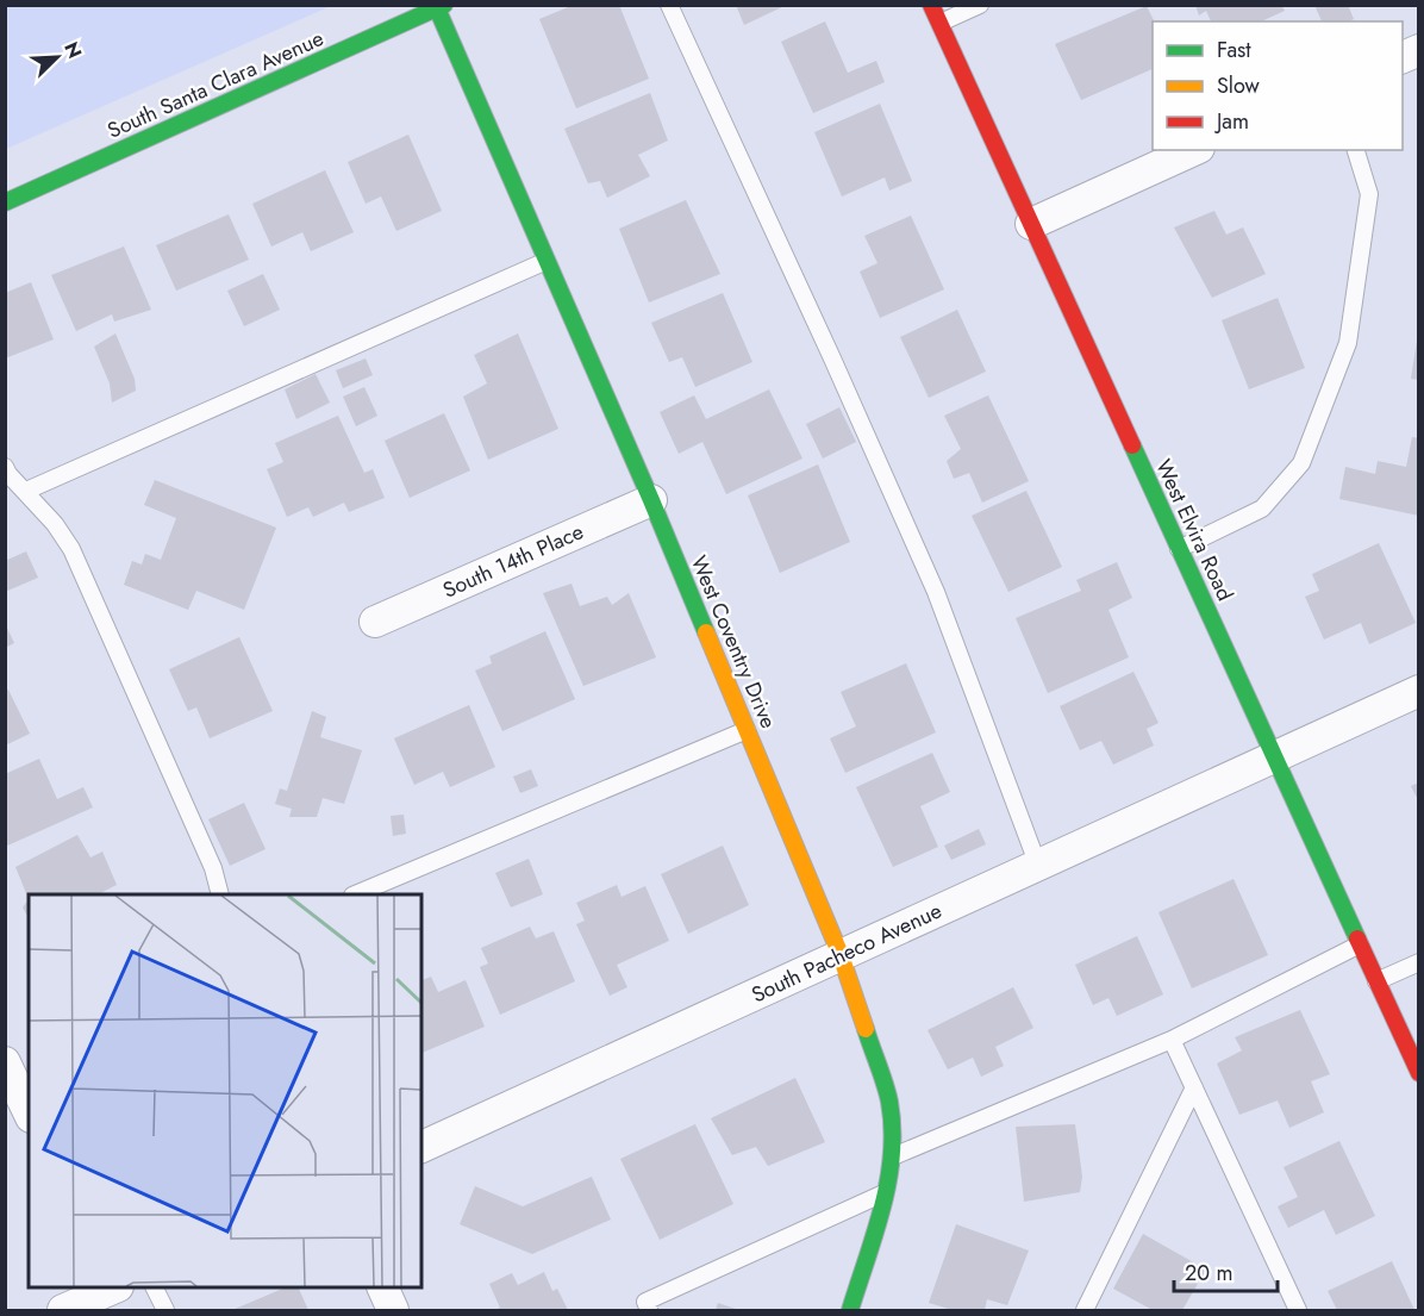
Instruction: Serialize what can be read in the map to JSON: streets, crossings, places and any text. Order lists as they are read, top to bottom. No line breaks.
{"streets":{"street":["South Santa Clara Avenue","West Elvira Road","South 14th Place","West Coventry Drive","South Pacheco Avenue"]},"crossings":[["South Santa Clara Avenue","West Coventry Drive"],["West Elvira Road","South Pacheco Avenue"],["South 14th Place","West Coventry Drive"],["West Coventry Drive","South Pacheco Avenue"]],"legend":["Fast","Slow","Jam"],"scale_bar":"20 m","north":"top right"}
